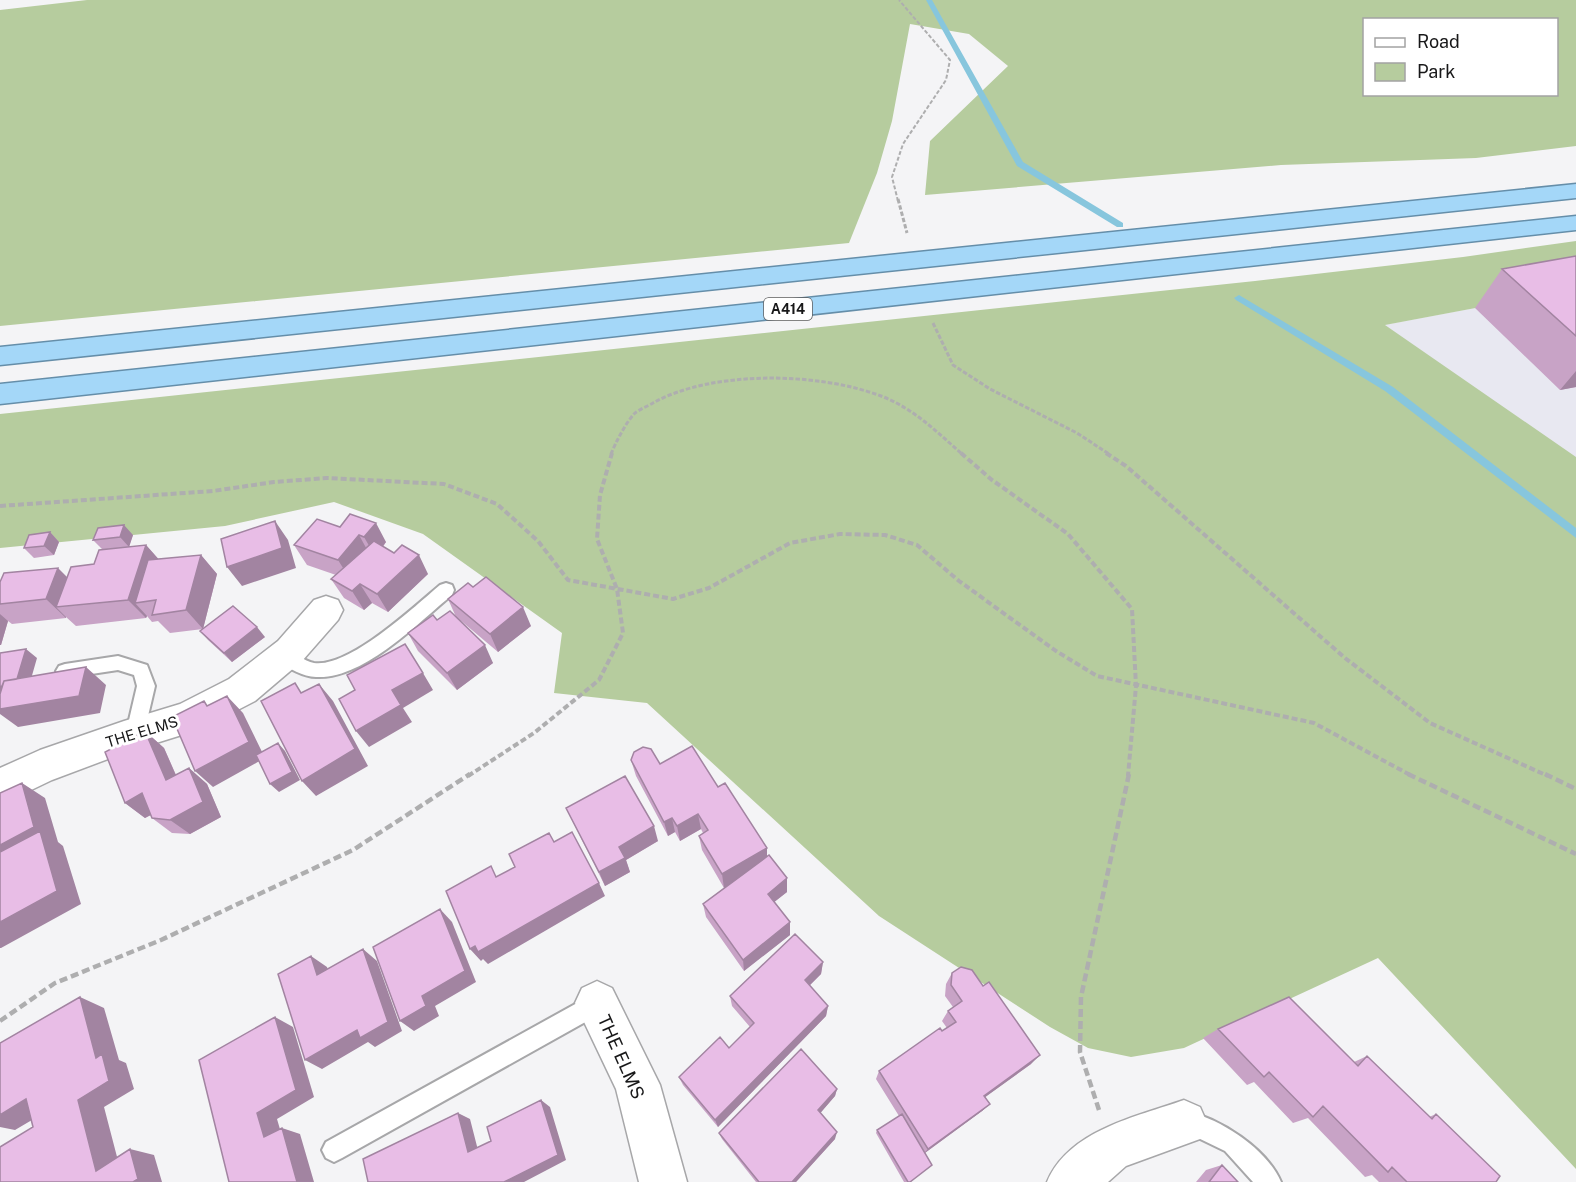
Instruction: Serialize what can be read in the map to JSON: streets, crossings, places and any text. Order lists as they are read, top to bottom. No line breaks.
{"streets":{"highway":["A414"],"street":["THE ELMS"]},"legend":["Road","Park"]}
